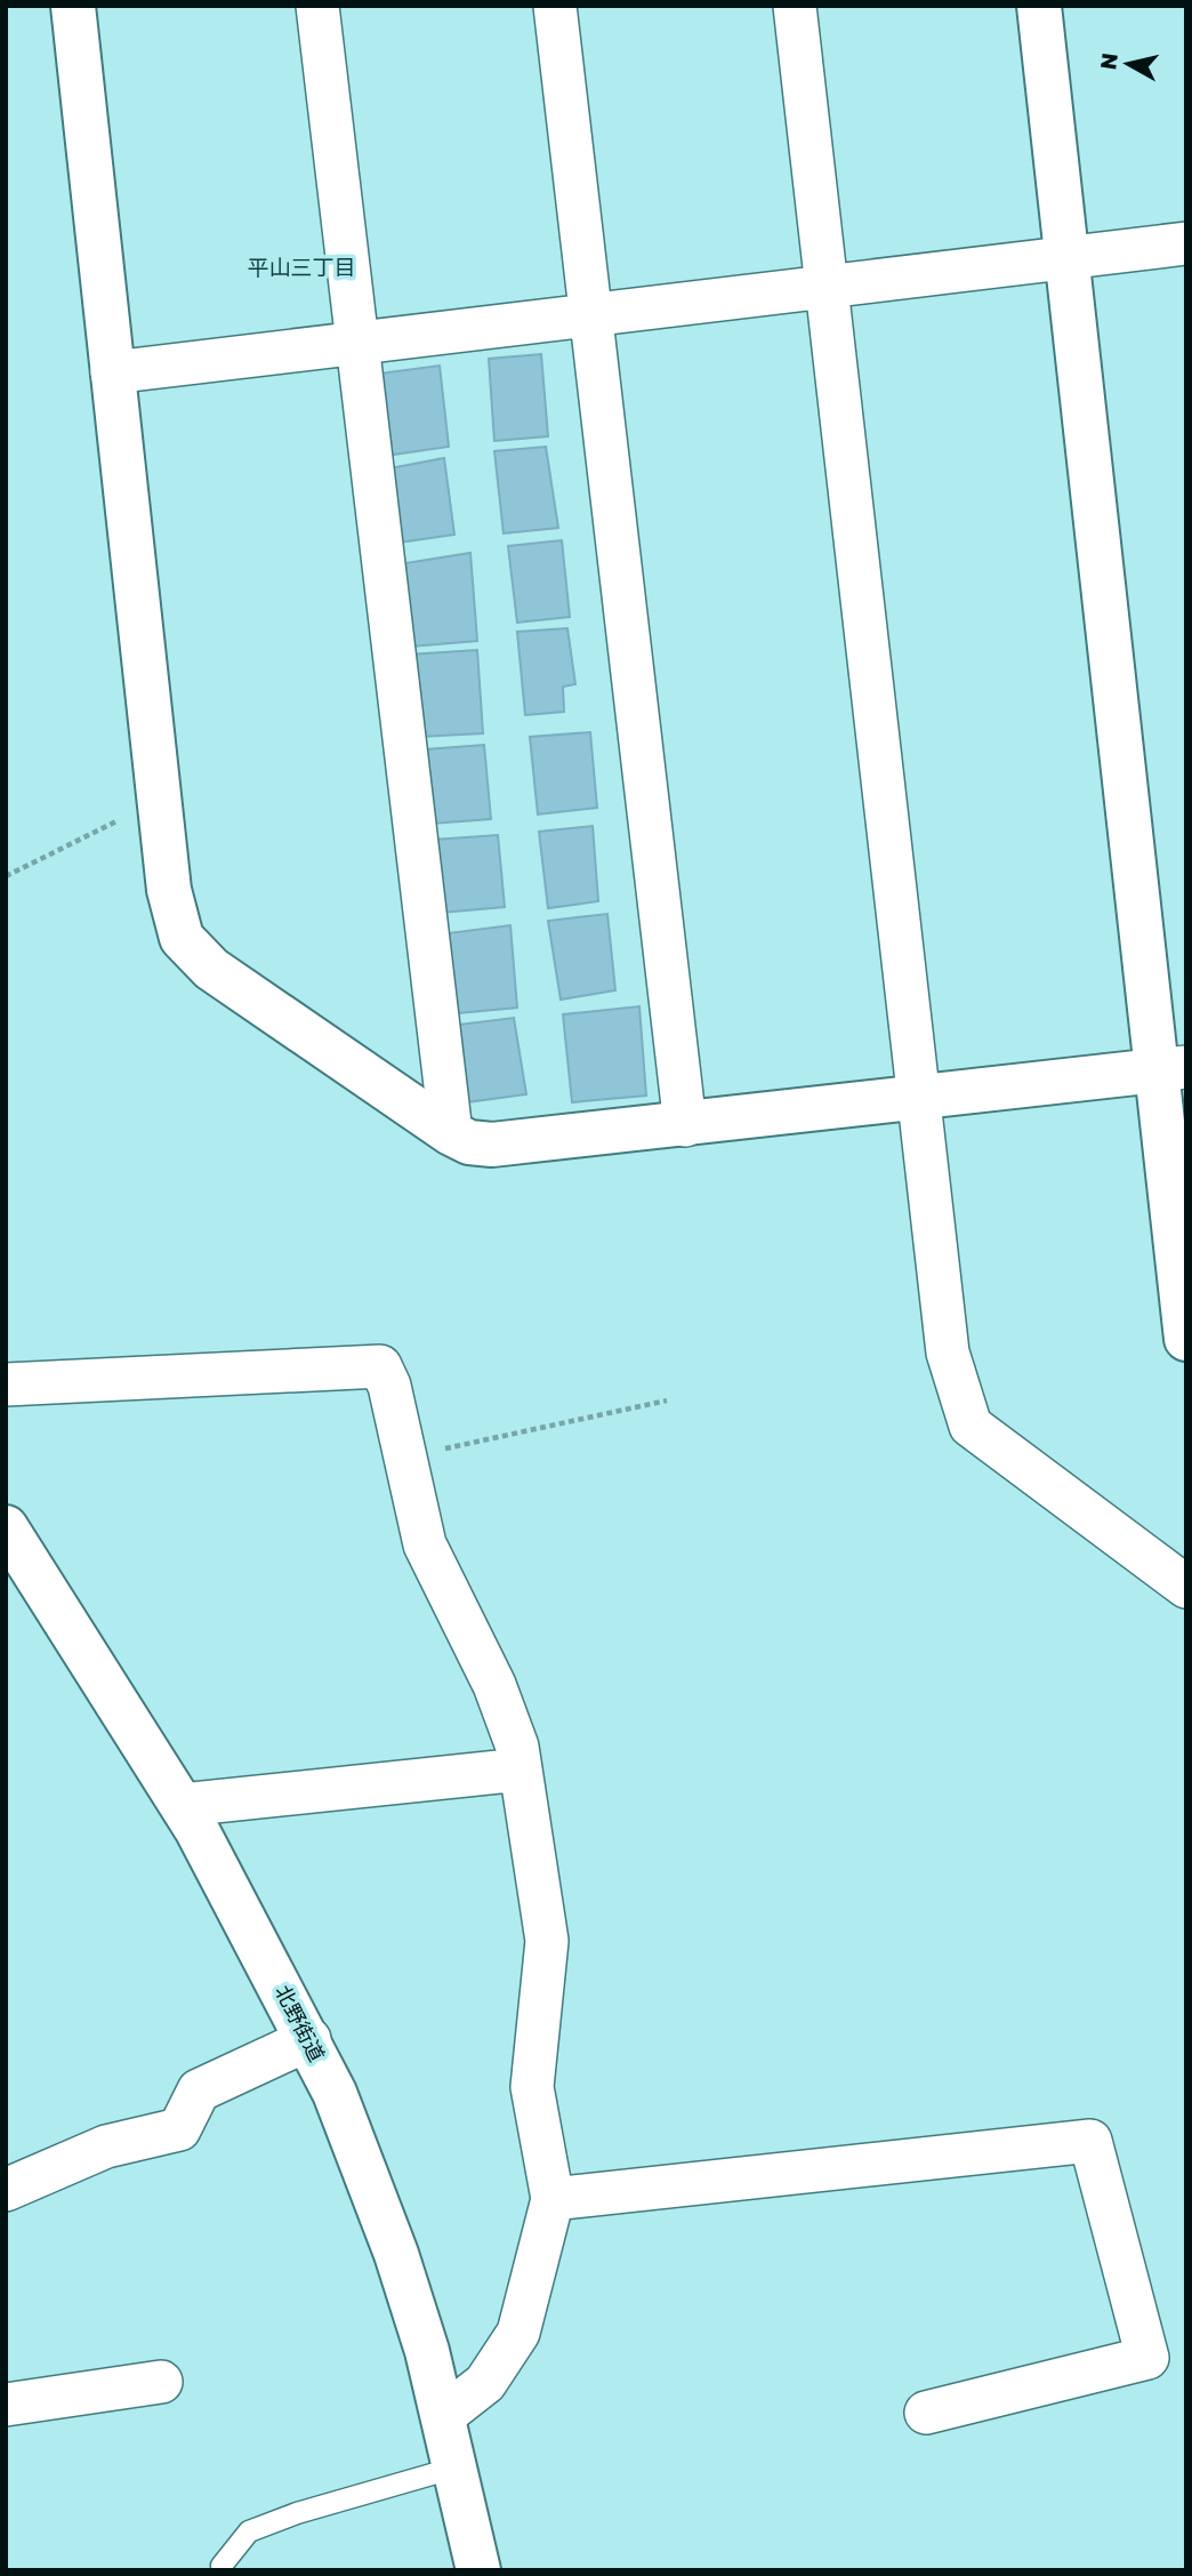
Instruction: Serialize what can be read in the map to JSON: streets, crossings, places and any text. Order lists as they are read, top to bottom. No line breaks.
{"streets":{"street":["北野街道"]},"districts":["平山三丁目"],"north":"left"}
